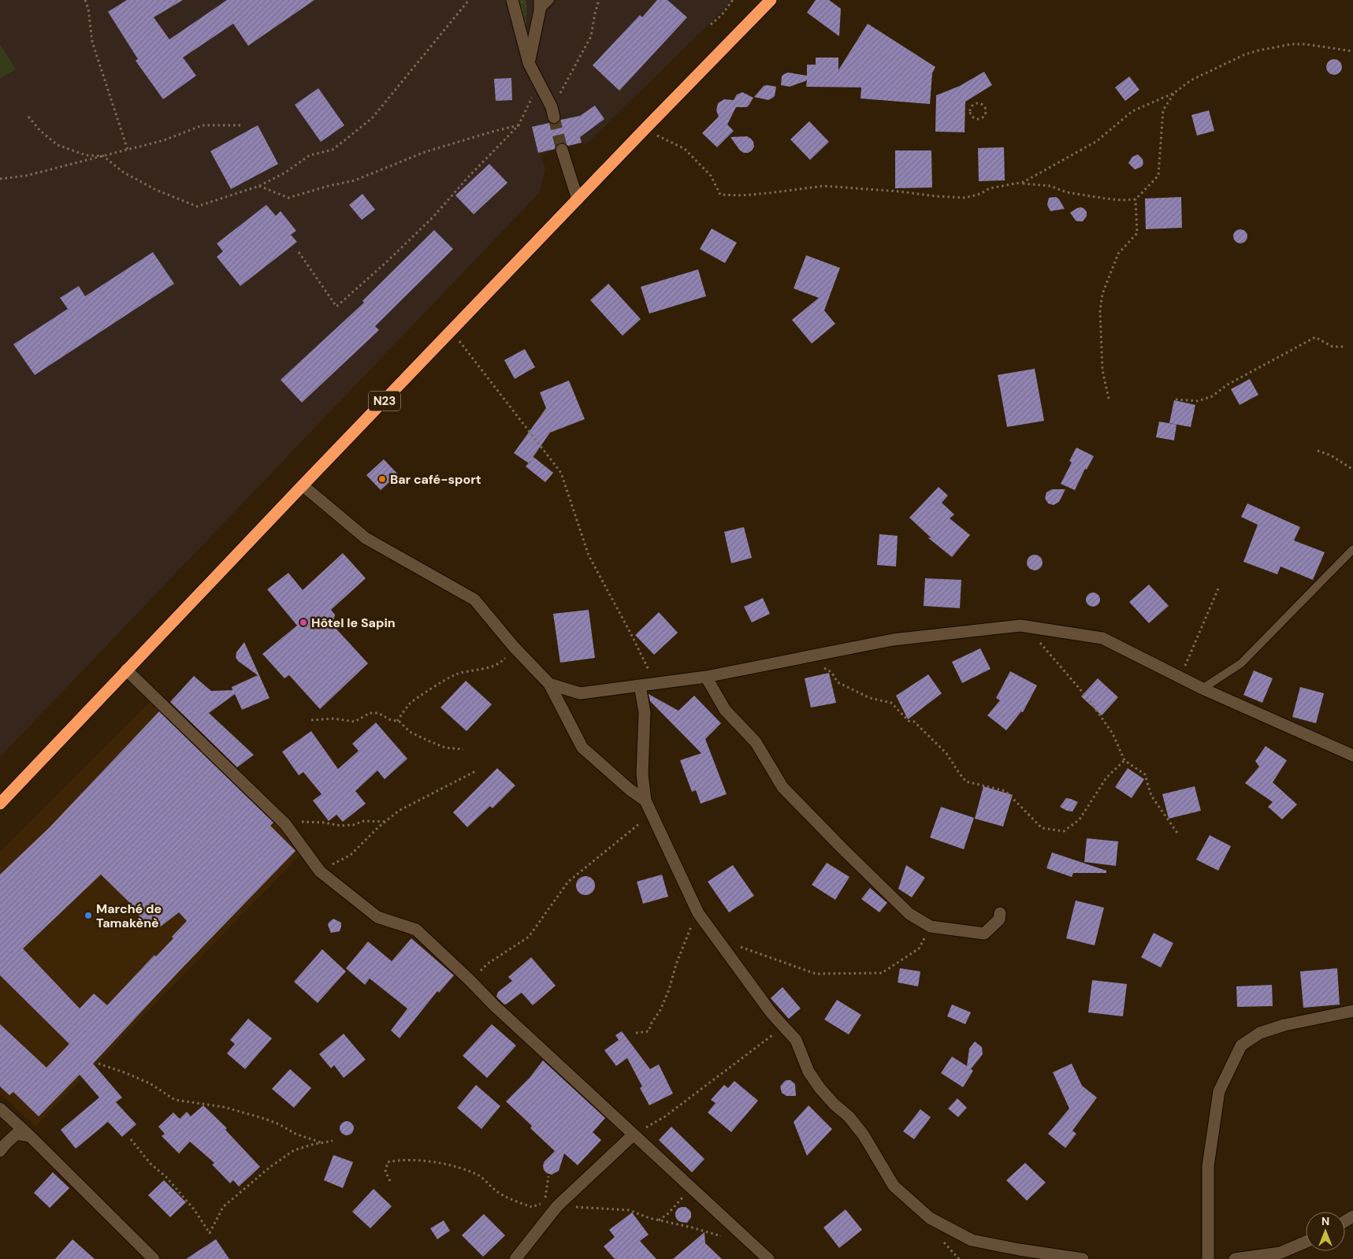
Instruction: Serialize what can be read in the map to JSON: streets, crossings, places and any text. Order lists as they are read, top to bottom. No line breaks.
{"streets":{"highway":["N23"]},"places":["Bar café-sport","Hôtel le Sapin","Marché de Tamakènè"],"north":"top"}
